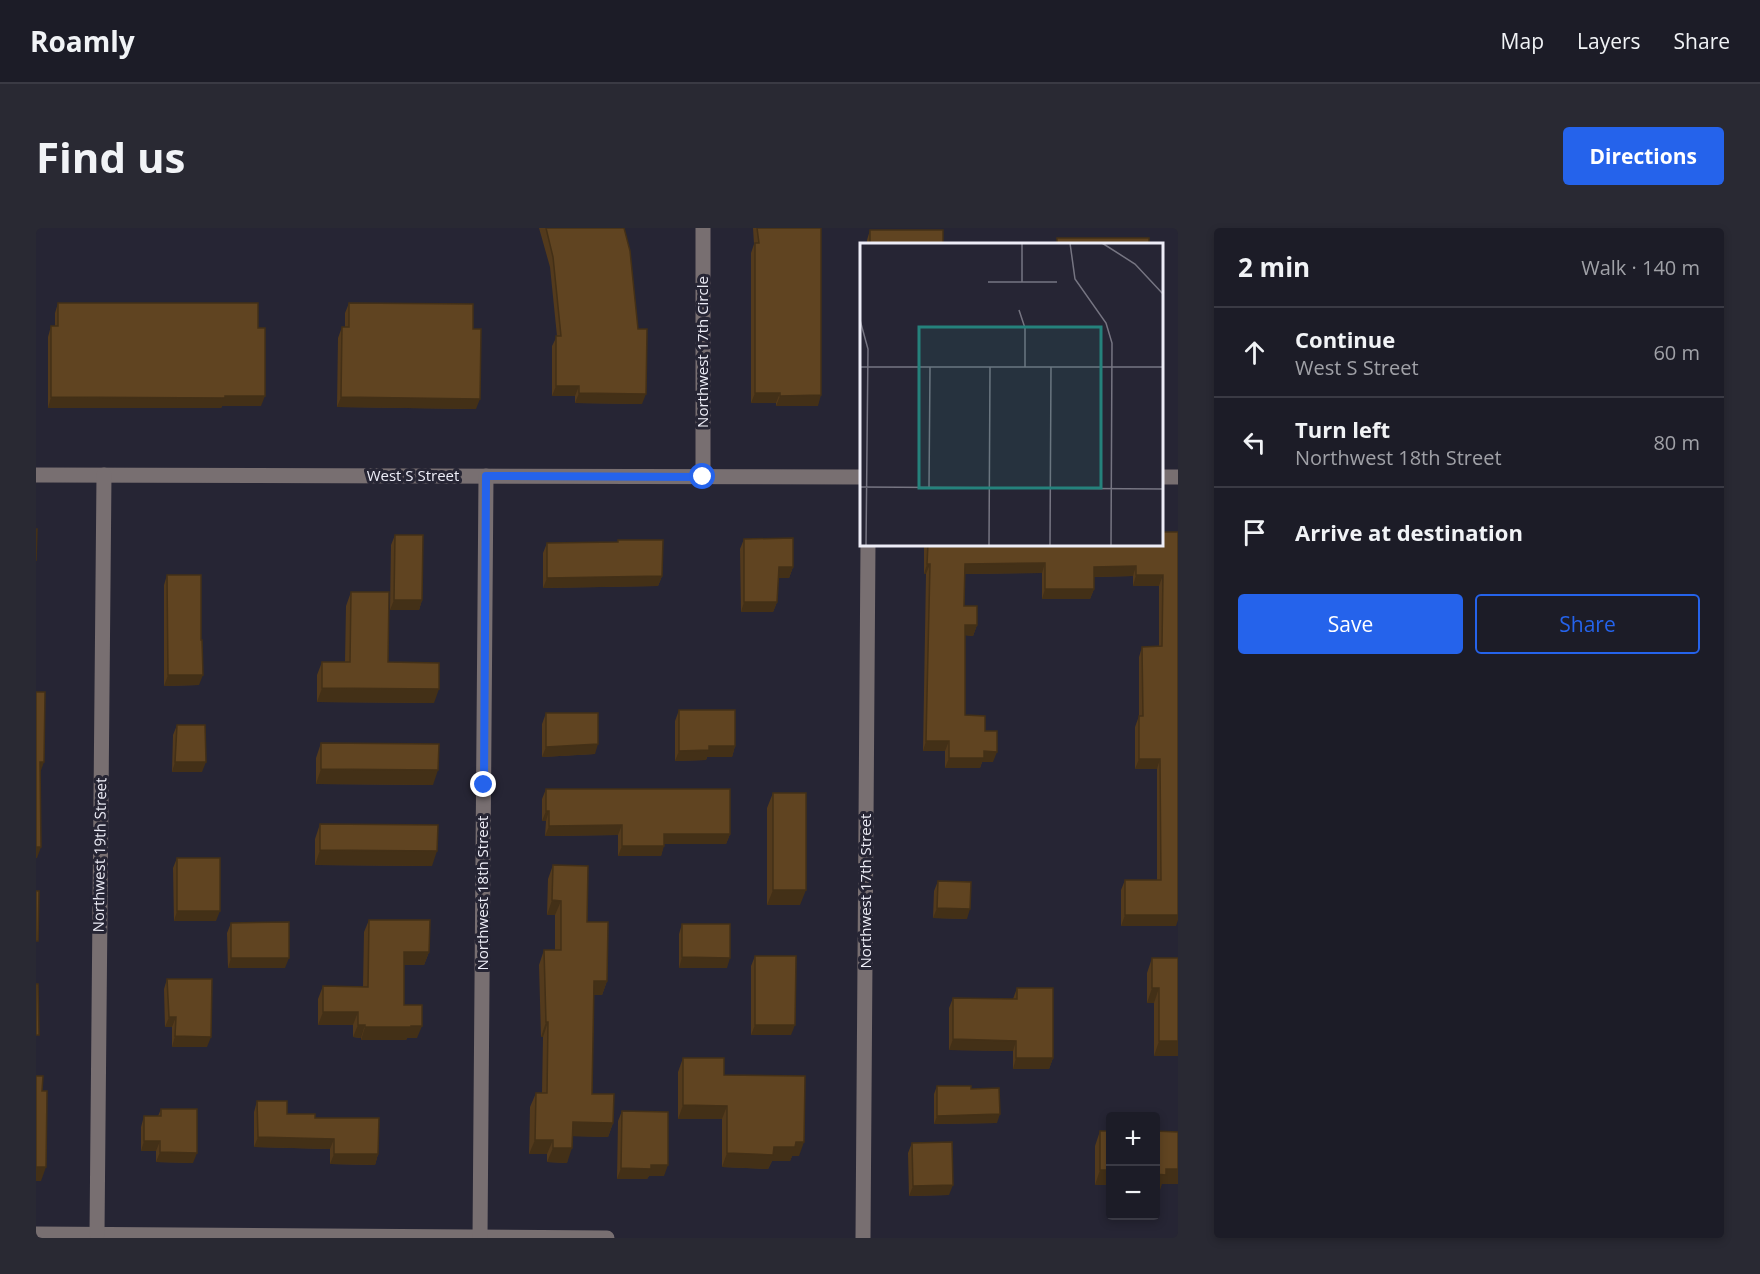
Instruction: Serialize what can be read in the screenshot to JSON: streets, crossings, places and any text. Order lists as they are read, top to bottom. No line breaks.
{"streets":{"street":["Northwest 17th Circle","West S Street","Northwest 19th Street","Northwest 17th Street","Northwest 18th Street"]},"crossings":[["Northwest 17th Circle","West S Street"],["West S Street","Northwest 19th Street"],["West S Street","Northwest 18th Street"]],"page":{"header":"Roamly","nav":["Map","Layers","Share"],"buttons":["Directions",["Save","Share"]],"title":"Find us","heading":["2 min","Walk · 140 m"],"list":[["Continue","West S Street","60 m"],["Turn left","Northwest 18th Street","80 m"],"Arrive at destination"],"map_buttons":["+","−"]}}
